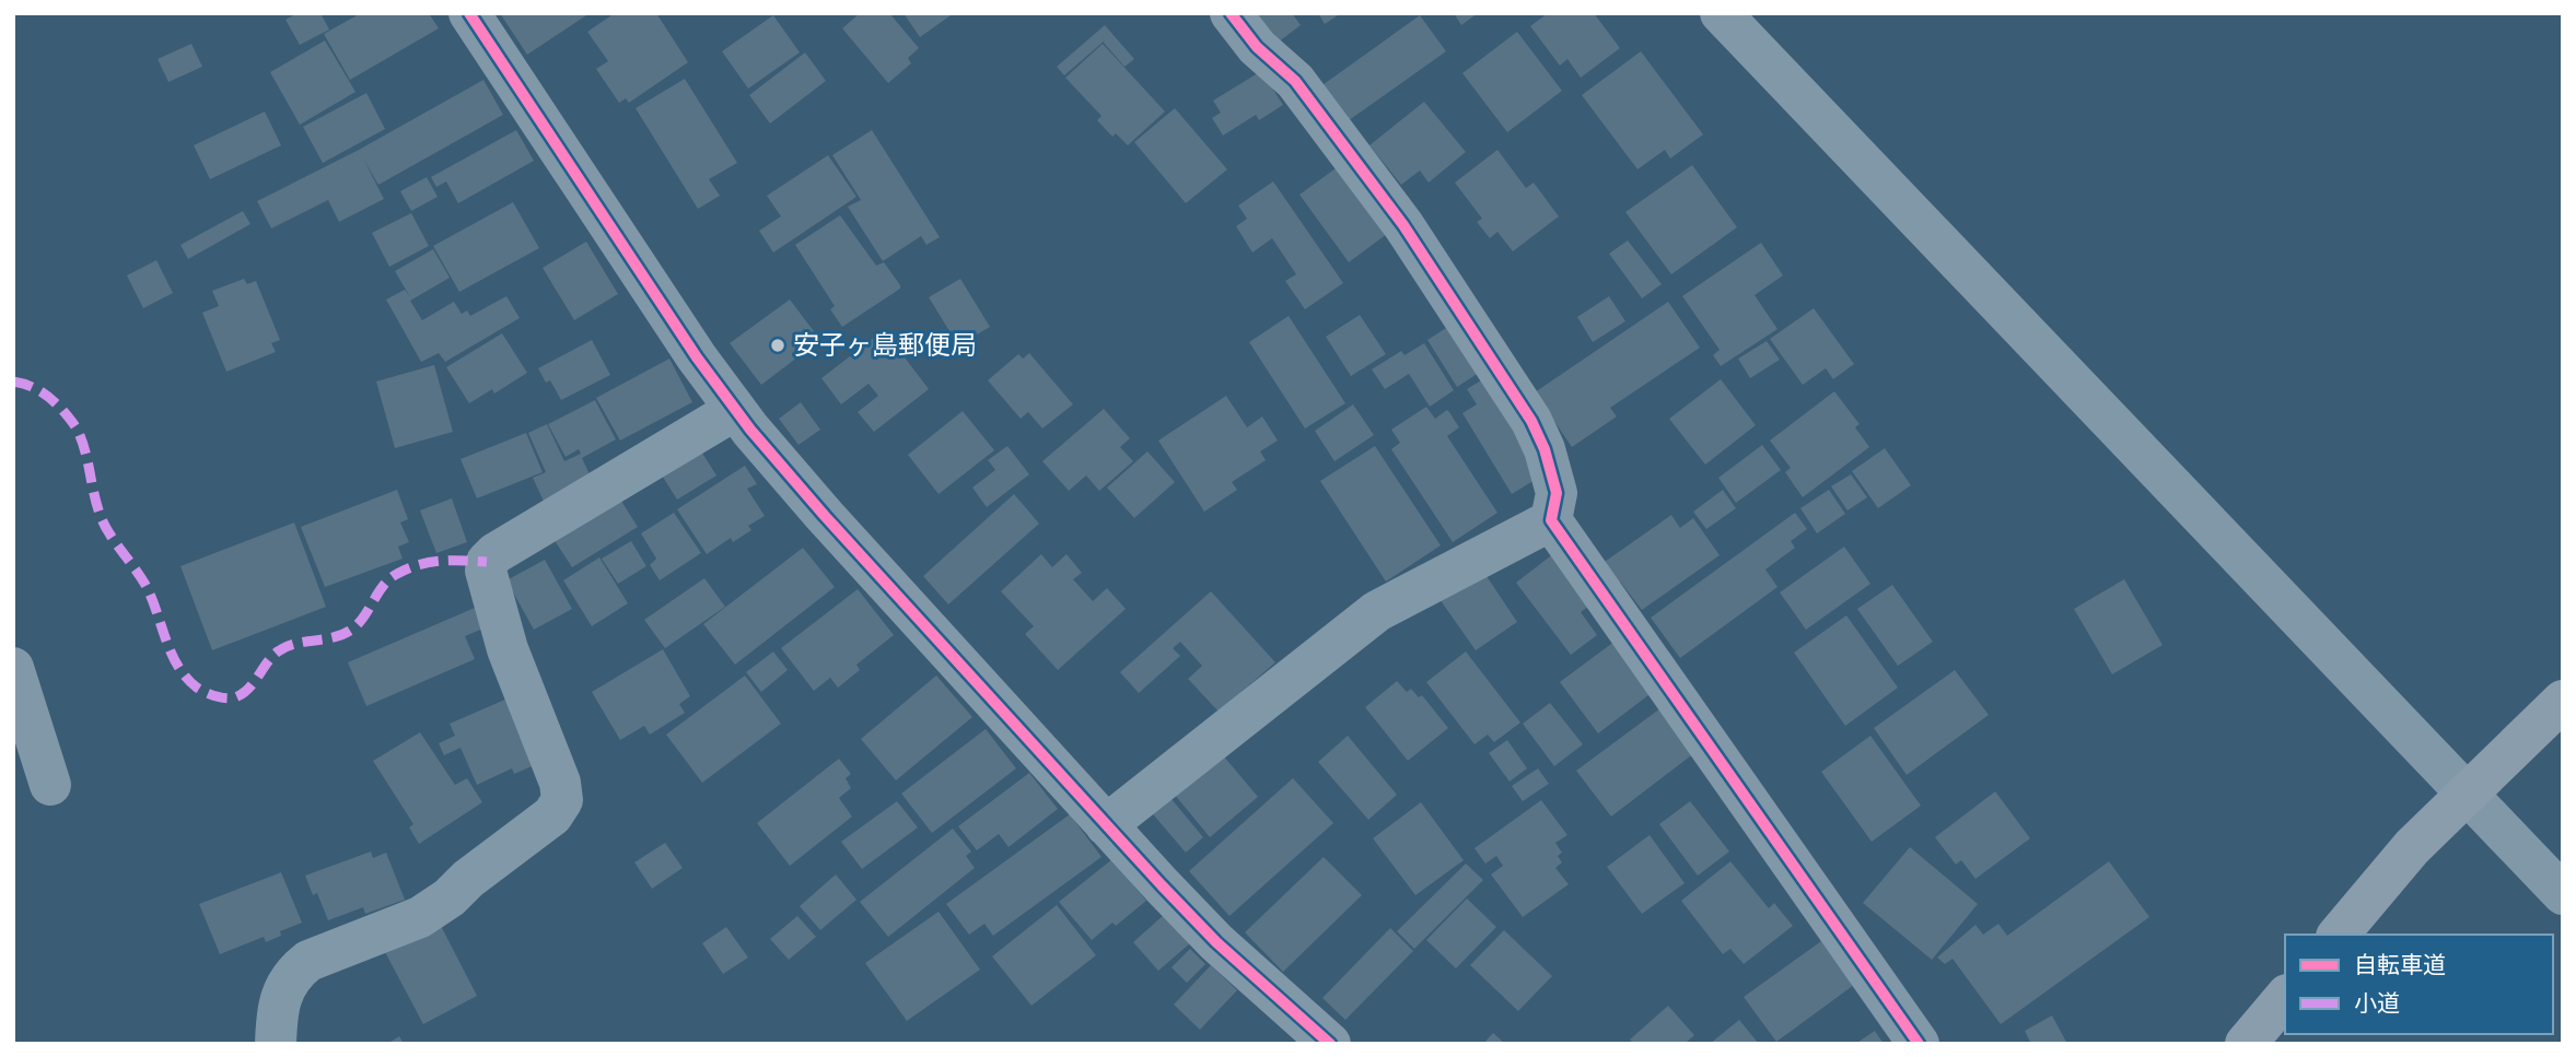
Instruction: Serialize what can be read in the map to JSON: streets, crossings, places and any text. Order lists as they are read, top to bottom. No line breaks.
{"places":["安子ヶ島郵便局"],"legend":["自転車道","小道"]}
